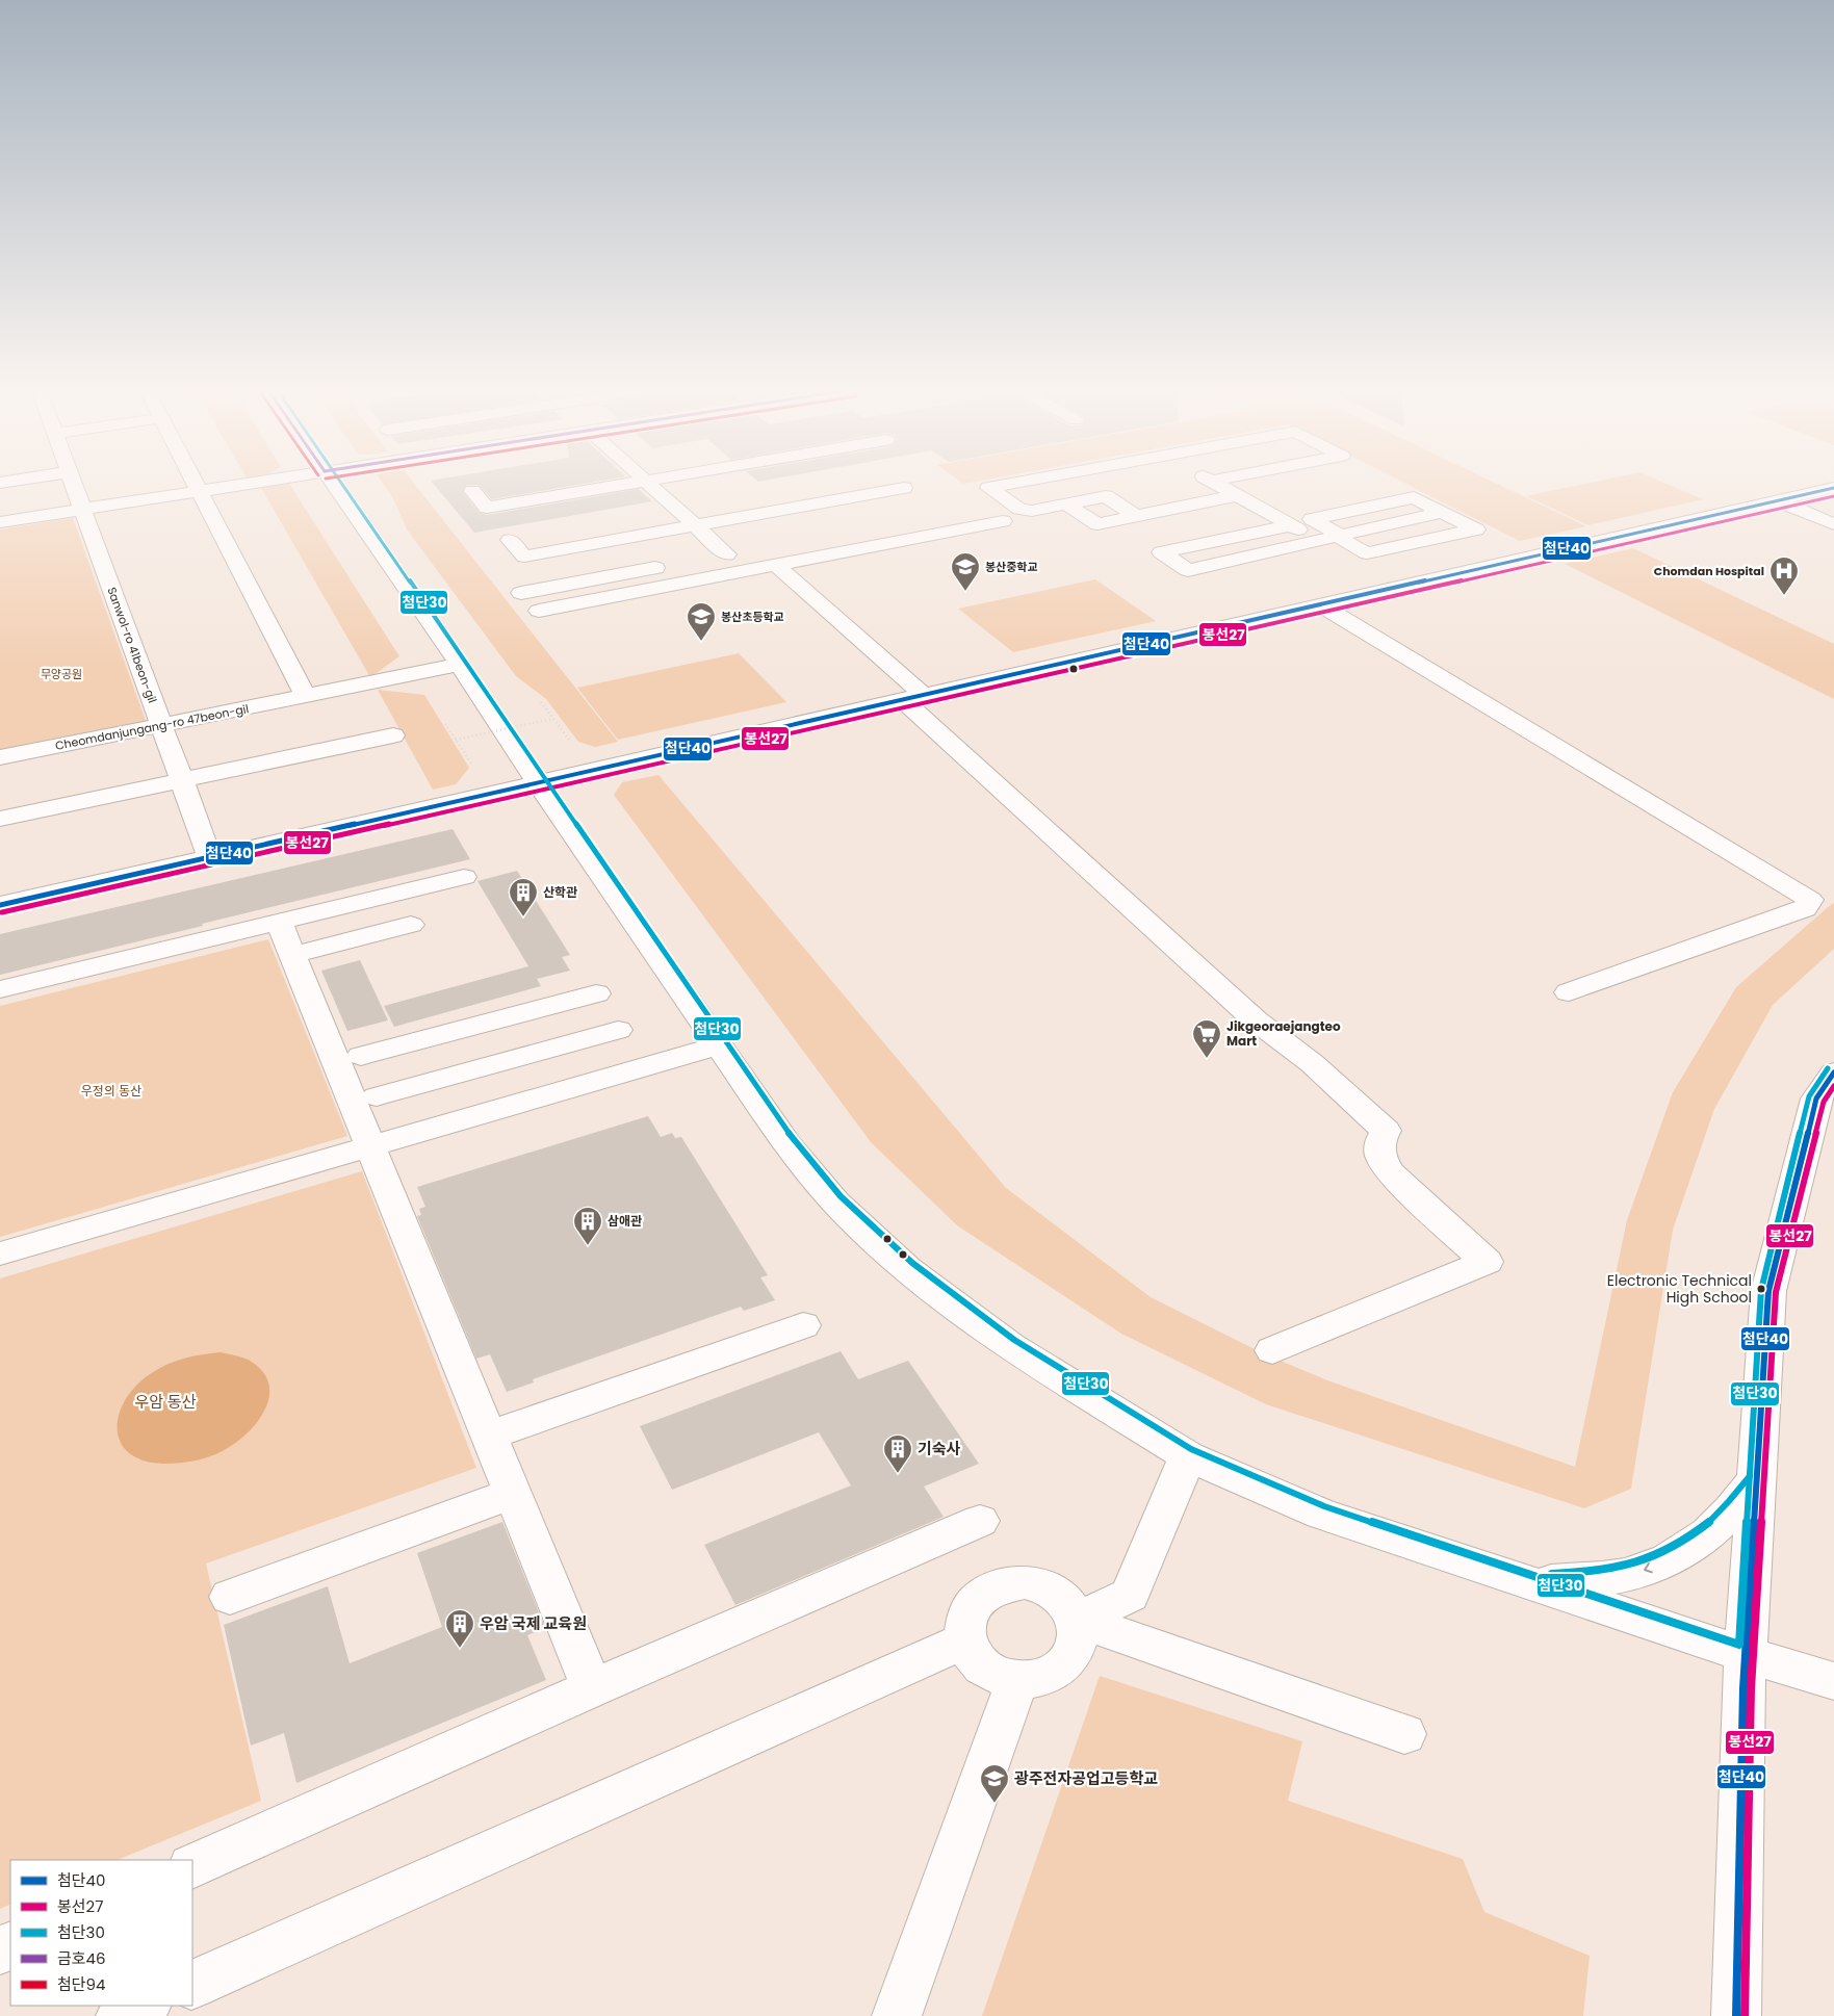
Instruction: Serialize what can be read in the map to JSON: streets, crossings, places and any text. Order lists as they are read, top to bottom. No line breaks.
{"streets":{"street":["Sanwol-ro 41beon-gil","Cheomdanjungang-ro 47beon-gil"]},"crossings":[["Sanwol-ro 41beon-gil","Cheomdanjungang-ro 47beon-gil"]],"parks":["무양공원","우정의 동산","우암 동산"],"places":{"school or university":["봉산중학교","봉산초등학교","광주전자공업고등학교"],"hospital":["Chomdan Hospital"],"building":["산학관","삼애관","기숙사","우암 국제 교육원"],"supermarket":["Jikgeoraejangteo Mart"],"other":["Electronic Technical High School"]},"lines":["transit line 첨단30","transit line 첨단40","transit line 봉선27"],"legend":["첨단40","봉선27","첨단30","금호46","첨단94"]}
